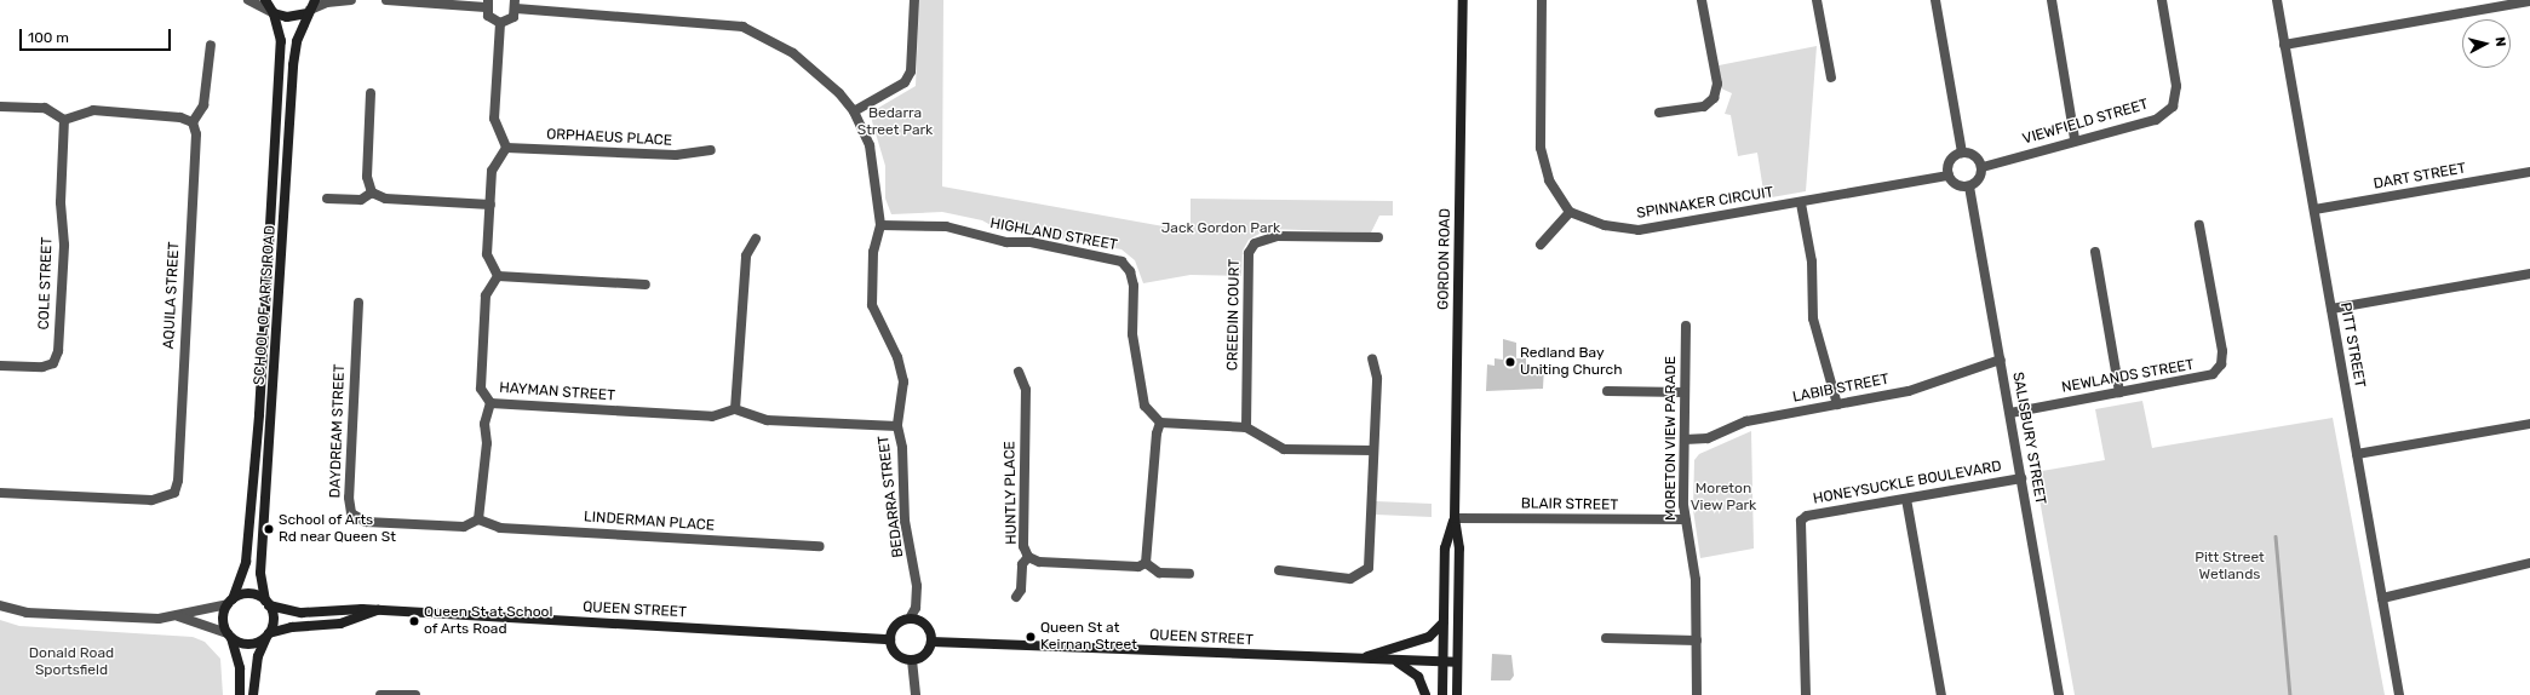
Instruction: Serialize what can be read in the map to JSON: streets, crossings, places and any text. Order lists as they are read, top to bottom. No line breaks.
{"streets":{"street":["VIEWFIELD STREET","ORPHAEUS PLACE","DART STREET","SPINNAKER CIRCUIT","HIGHLAND STREET","GORDON ROAD","COLE STREET","AQUILA STREET","SCHOOL OF ARTS ROAD","CREEDIN COURT","PITT STREET","NEWLANDS STREET","LABIB STREET","HAYMAN STREET","DAYDREAM STREET","MORETON VIEW PARADE","SALISBURY STREET","HONEYSUCKLE BOULEVARD","HUNTLY PLACE","BEDARRA STREET","BLAIR STREET","LINDERMAN PLACE","QUEEN STREET"]},"crossings":[["VIEWFIELD STREET","SPINNAKER CIRCUIT"],["VIEWFIELD STREET","SALISBURY STREET"],["DART STREET","PITT STREET"],["SPINNAKER CIRCUIT","SALISBURY STREET"],["HIGHLAND STREET","BEDARRA STREET"],["GORDON ROAD","BLAIR STREET"],["GORDON ROAD","QUEEN STREET"],["SCHOOL OF ARTS ROAD","QUEEN STREET"],["NEWLANDS STREET","SALISBURY STREET"],["LABIB STREET","MORETON VIEW PARADE"],["LABIB STREET","SALISBURY STREET"],["DAYDREAM STREET","LINDERMAN PLACE"],["MORETON VIEW PARADE","BLAIR STREET"],["SALISBURY STREET","HONEYSUCKLE BOULEVARD"],["BEDARRA STREET","QUEEN STREET"]],"parks":["Bedarra Street Park","Jack Gordon Park","Moreton View Park","Pitt Street Wetlands","Donald Road Sportsfield"],"places":["Redland Bay Uniting Church","School of Arts Rd near Queen St","Queen St at School of Arts Road","Queen St at Keirnan Street"],"scale_bar":"100 m","north":"right"}
